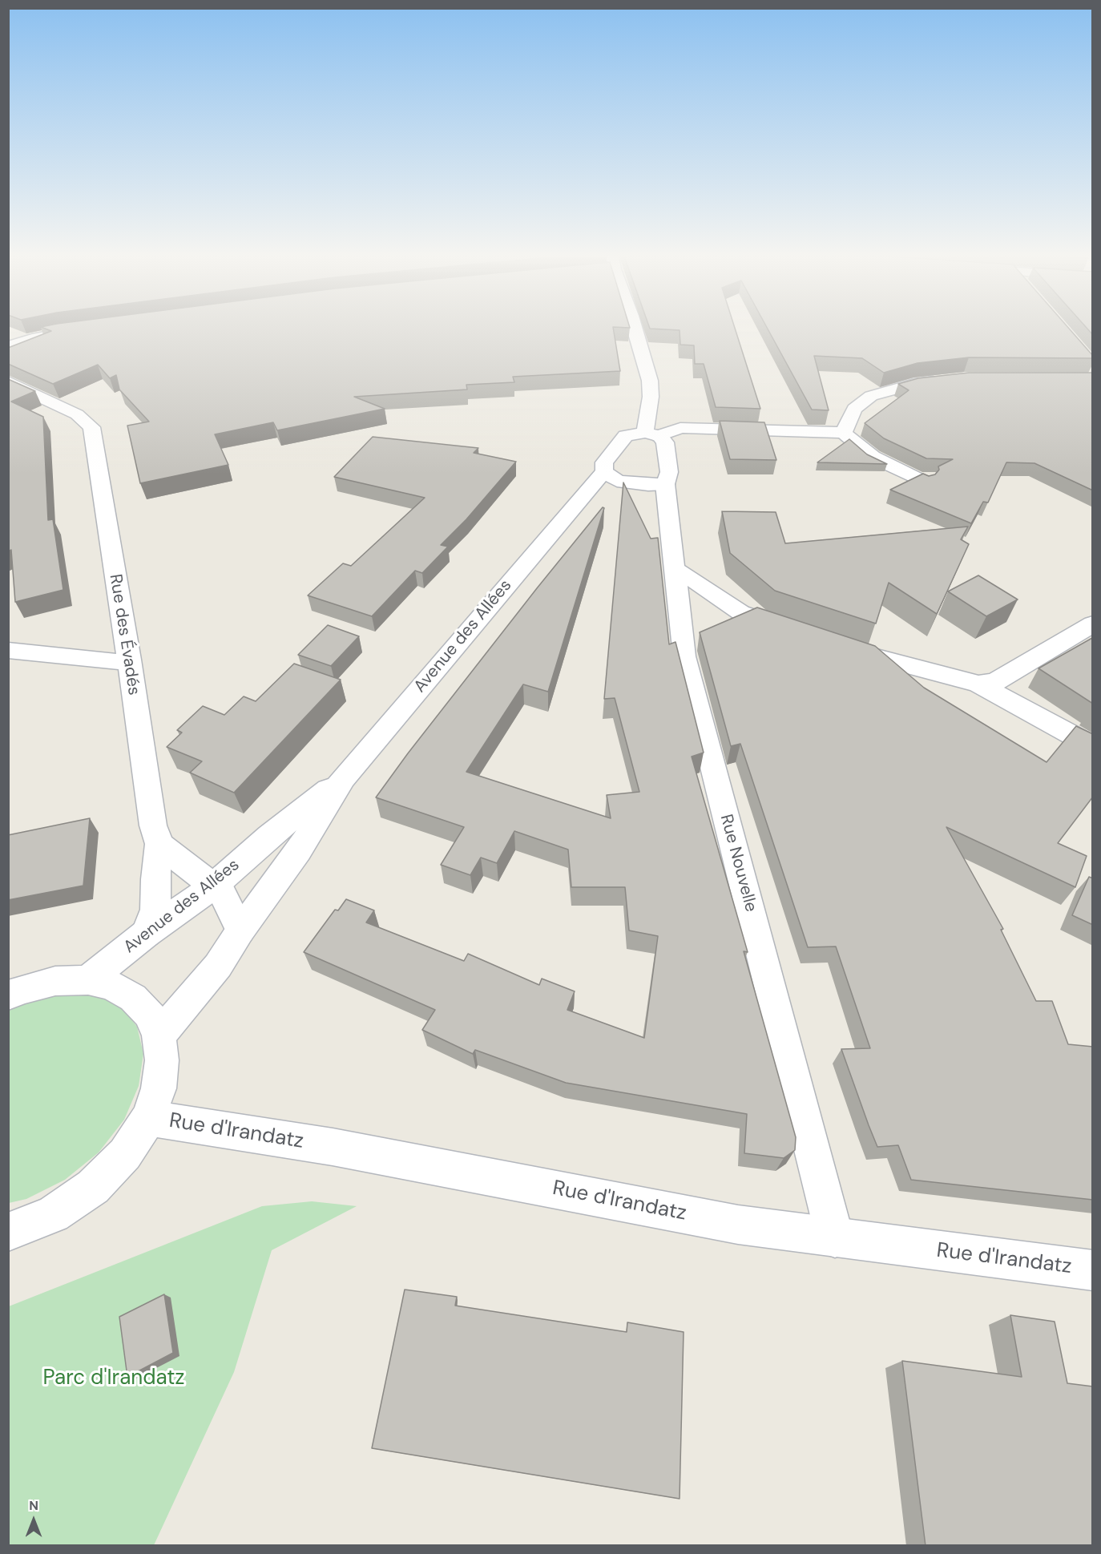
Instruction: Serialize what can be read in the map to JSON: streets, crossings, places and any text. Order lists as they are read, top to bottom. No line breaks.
{"streets":{"street":["Rue des Évadés","Avenue des Allées","Rue Nouvelle","Rue d'Irandatz"]},"crossings":[["Rue des Évadés","Avenue des Allées"],["Avenue des Allées","Rue Nouvelle"],["Rue Nouvelle","Rue d'Irandatz"]],"parks":["Parc d'Irandatz"],"north":"top"}
